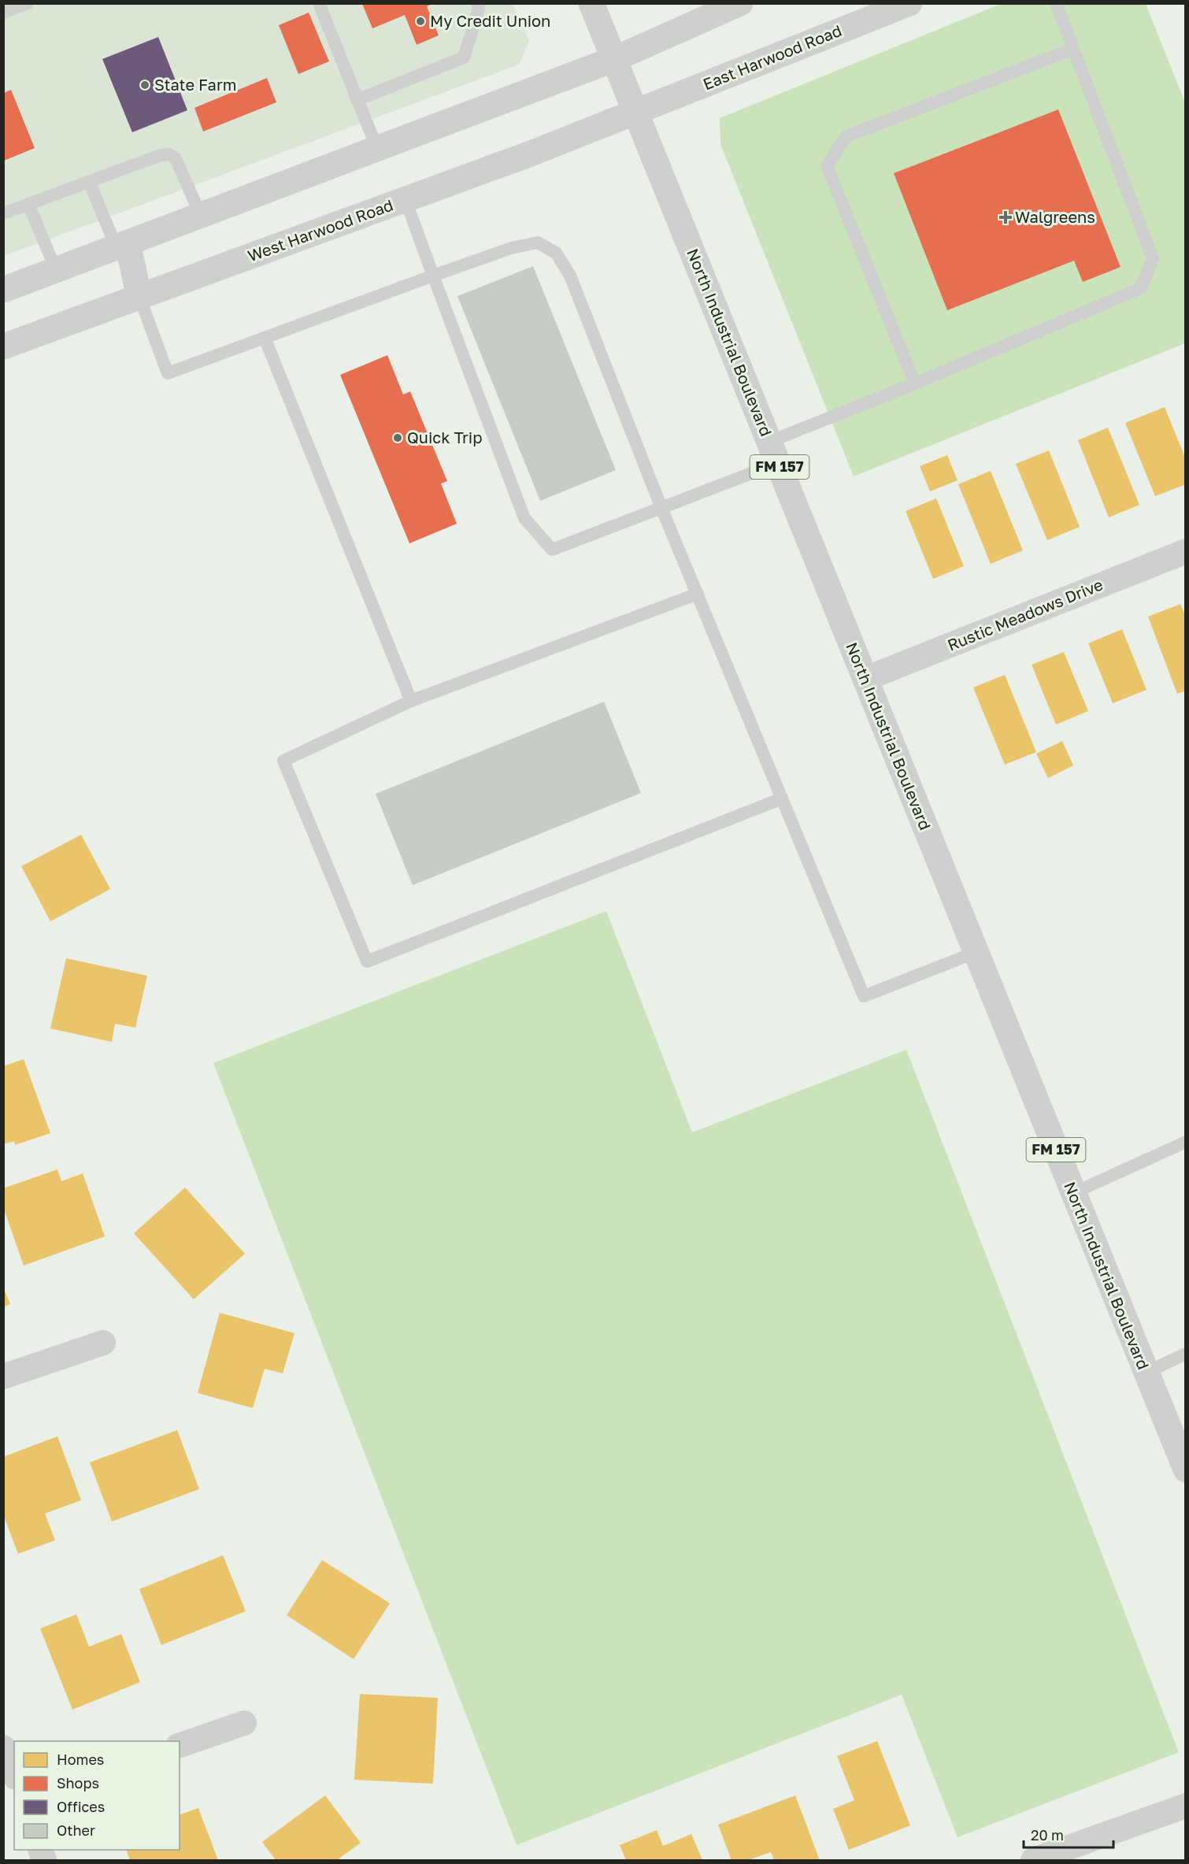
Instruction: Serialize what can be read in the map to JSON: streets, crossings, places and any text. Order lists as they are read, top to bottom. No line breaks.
{"streets":{"main road":["East Harwood Road","West Harwood Road","North Industrial Boulevard","FM 157"],"street":["Rustic Meadows Drive"]},"crossings":[["East Harwood Road","West Harwood Road"],["East Harwood Road","North Industrial Boulevard"],["West Harwood Road","North Industrial Boulevard"],["North Industrial Boulevard","Rustic Meadows Drive"]],"places":{"other":["My Credit Union","State Farm","Quick Trip"],"health":["Walgreens"]},"legend":["Homes","Shops","Offices","Other"],"scale_bar":"20 m"}
